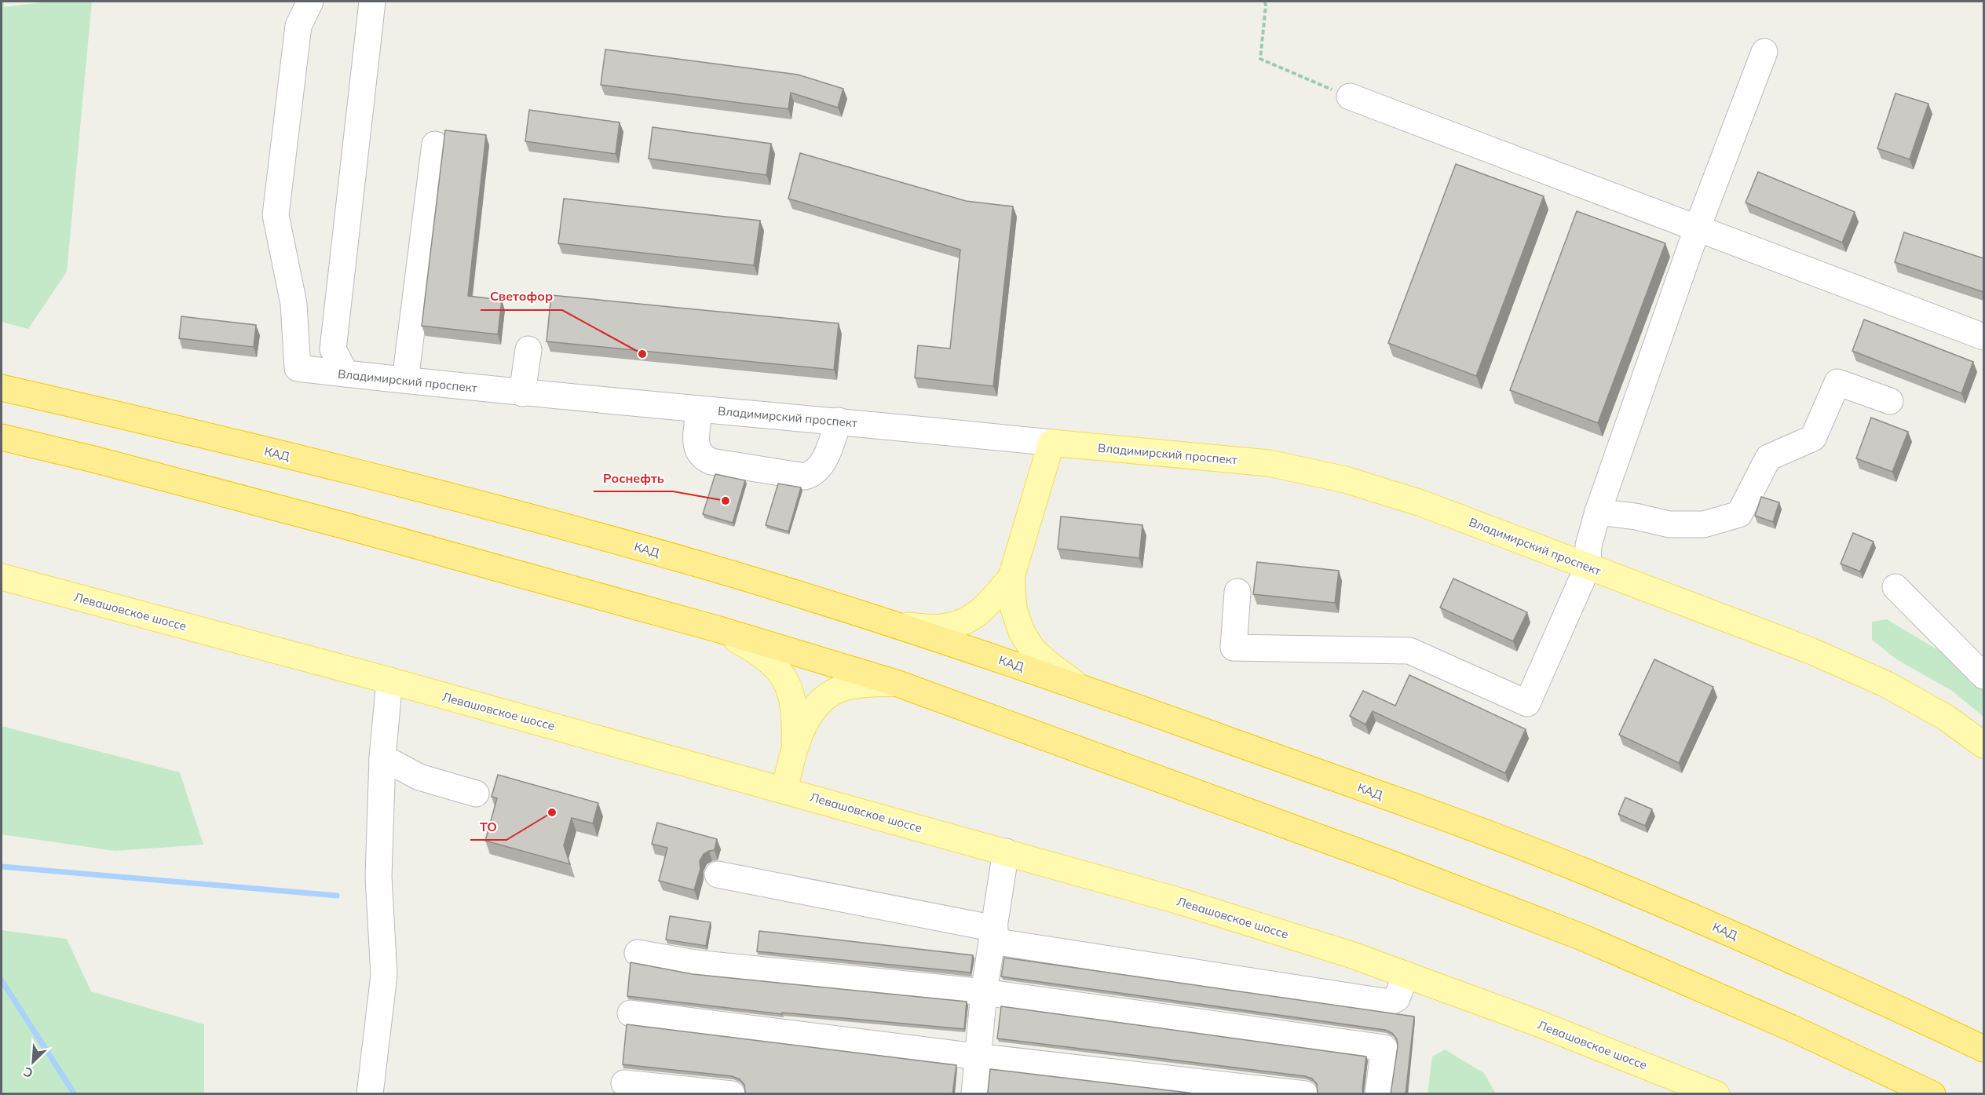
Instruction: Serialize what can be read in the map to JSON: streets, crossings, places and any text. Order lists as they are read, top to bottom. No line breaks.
{"streets":{"highway":["КАД"],"main road":["Владимирский проспект","Левашовское шоссе"]},"places":["Светофор","Роснефть","ТО"],"north":"bottom left"}
